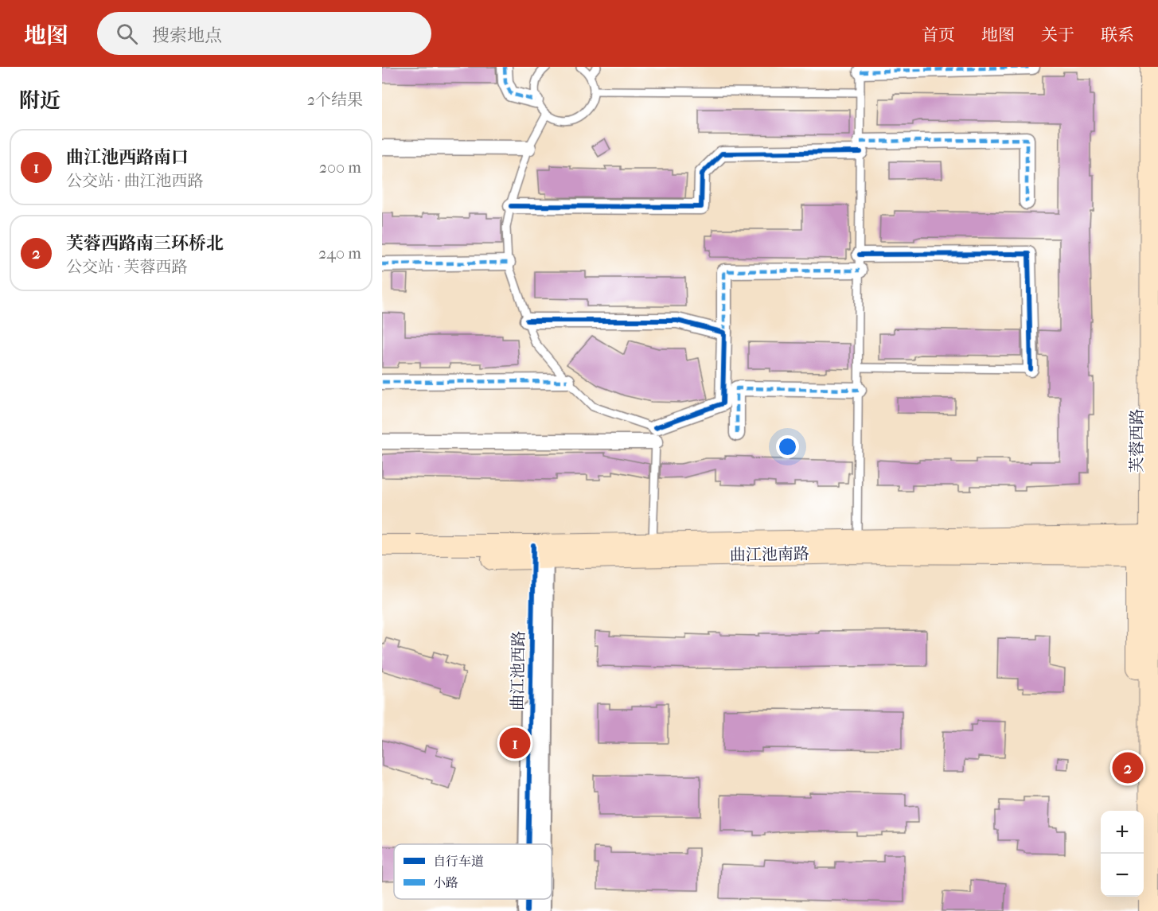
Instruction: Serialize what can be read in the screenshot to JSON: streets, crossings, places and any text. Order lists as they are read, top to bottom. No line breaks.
{"streets":{"main road":["芙蓉西路","曲江池南路"],"street":["曲江池西路"]},"crossings":[["芙蓉西路","曲江池南路"],["曲江池南路","曲江池西路"]],"legend":["自行车道","小路"],"page":{"header":"地图","search":"搜索地点","nav":["首页","地图","关于","联系"],"heading":["附近","2个结果"],"list":[{"mark":"1","name":"曲江池西路南口","note":"公交站 · 曲江池西路","value":"200 m"},{"mark":"2","name":"芙蓉西路南三环桥北","note":"公交站 · 芙蓉西路","value":"240 m"}],"pins":["1","2"],"map_buttons":["+","−"]}}
